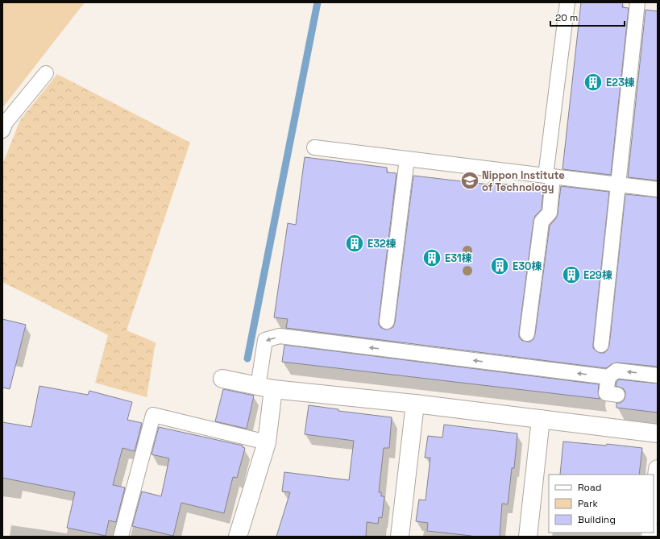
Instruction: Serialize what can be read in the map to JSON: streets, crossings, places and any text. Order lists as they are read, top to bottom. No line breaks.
{"places":{"building":["E23棟","E32棟","E31棟","E30棟","E29棟"],"school or university":["Nippon Institute of Technology"]},"legend":["Road","Park","Building"],"scale_bar":"20 m"}
